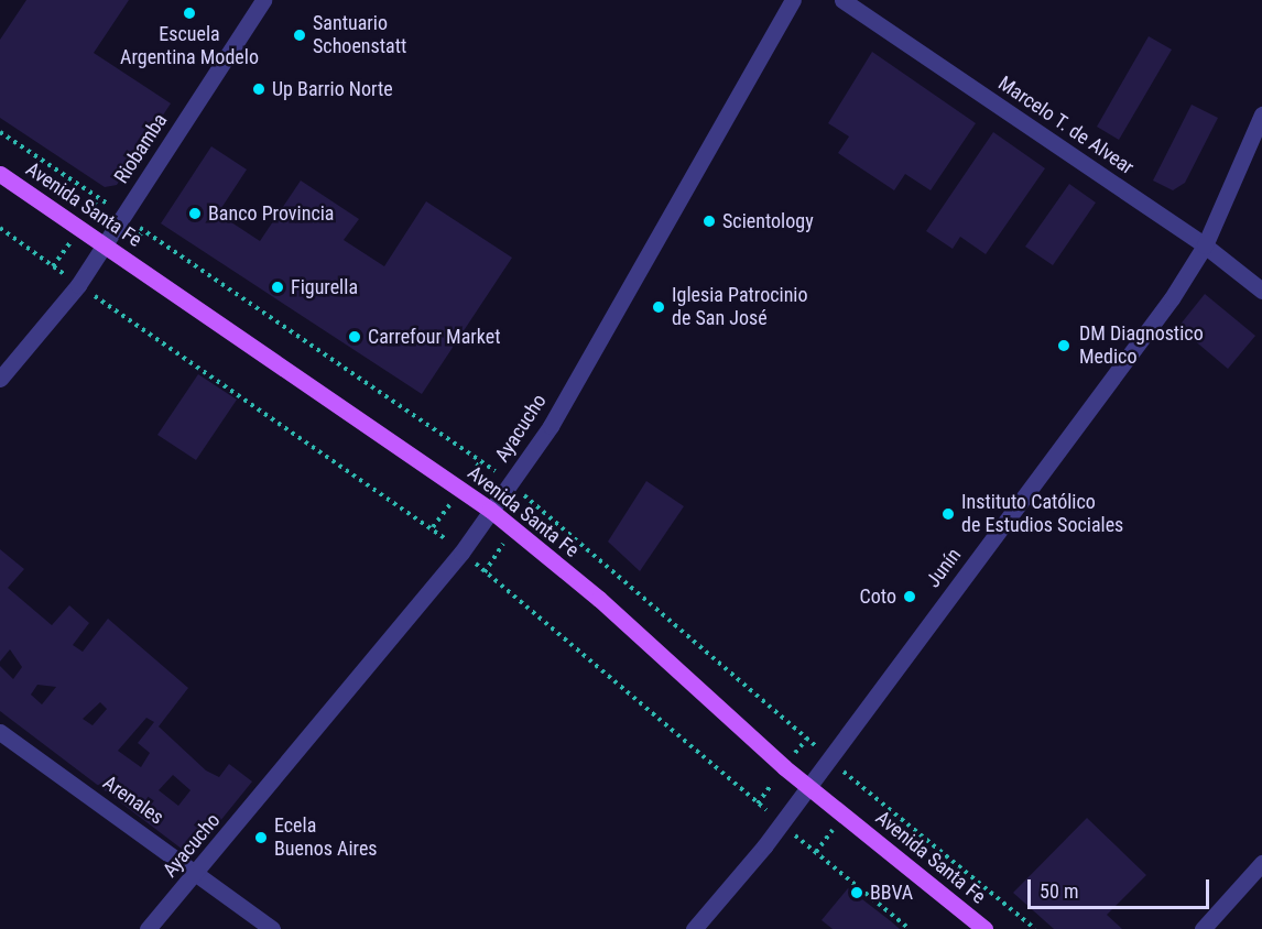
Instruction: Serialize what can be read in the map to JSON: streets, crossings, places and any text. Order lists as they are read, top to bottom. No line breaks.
{"streets":{"main road":["Avenida Santa Fe"],"street":["Marcelo T. de Alvear","Riobamba","Ayacucho","Junín","Arenales"]},"crossings":[["Marcelo T. de Alvear","Junín"],["Riobamba","Avenida Santa Fe"],["Avenida Santa Fe","Ayacucho"],["Avenida Santa Fe","Junín"],["Ayacucho","Arenales"]],"places":["Escuela Argentina Modelo","Santuario Schoenstatt","Up Barrio Norte","Banco Provincia","Scientology","Figurella","Iglesia Patrocinio de San José","Carrefour Market","DM Diagnostico Medico","Instituto Católico de Estudios Sociales","Coto","Ecela Buenos Aires","BBVA"],"scale_bar":"50 m"}
